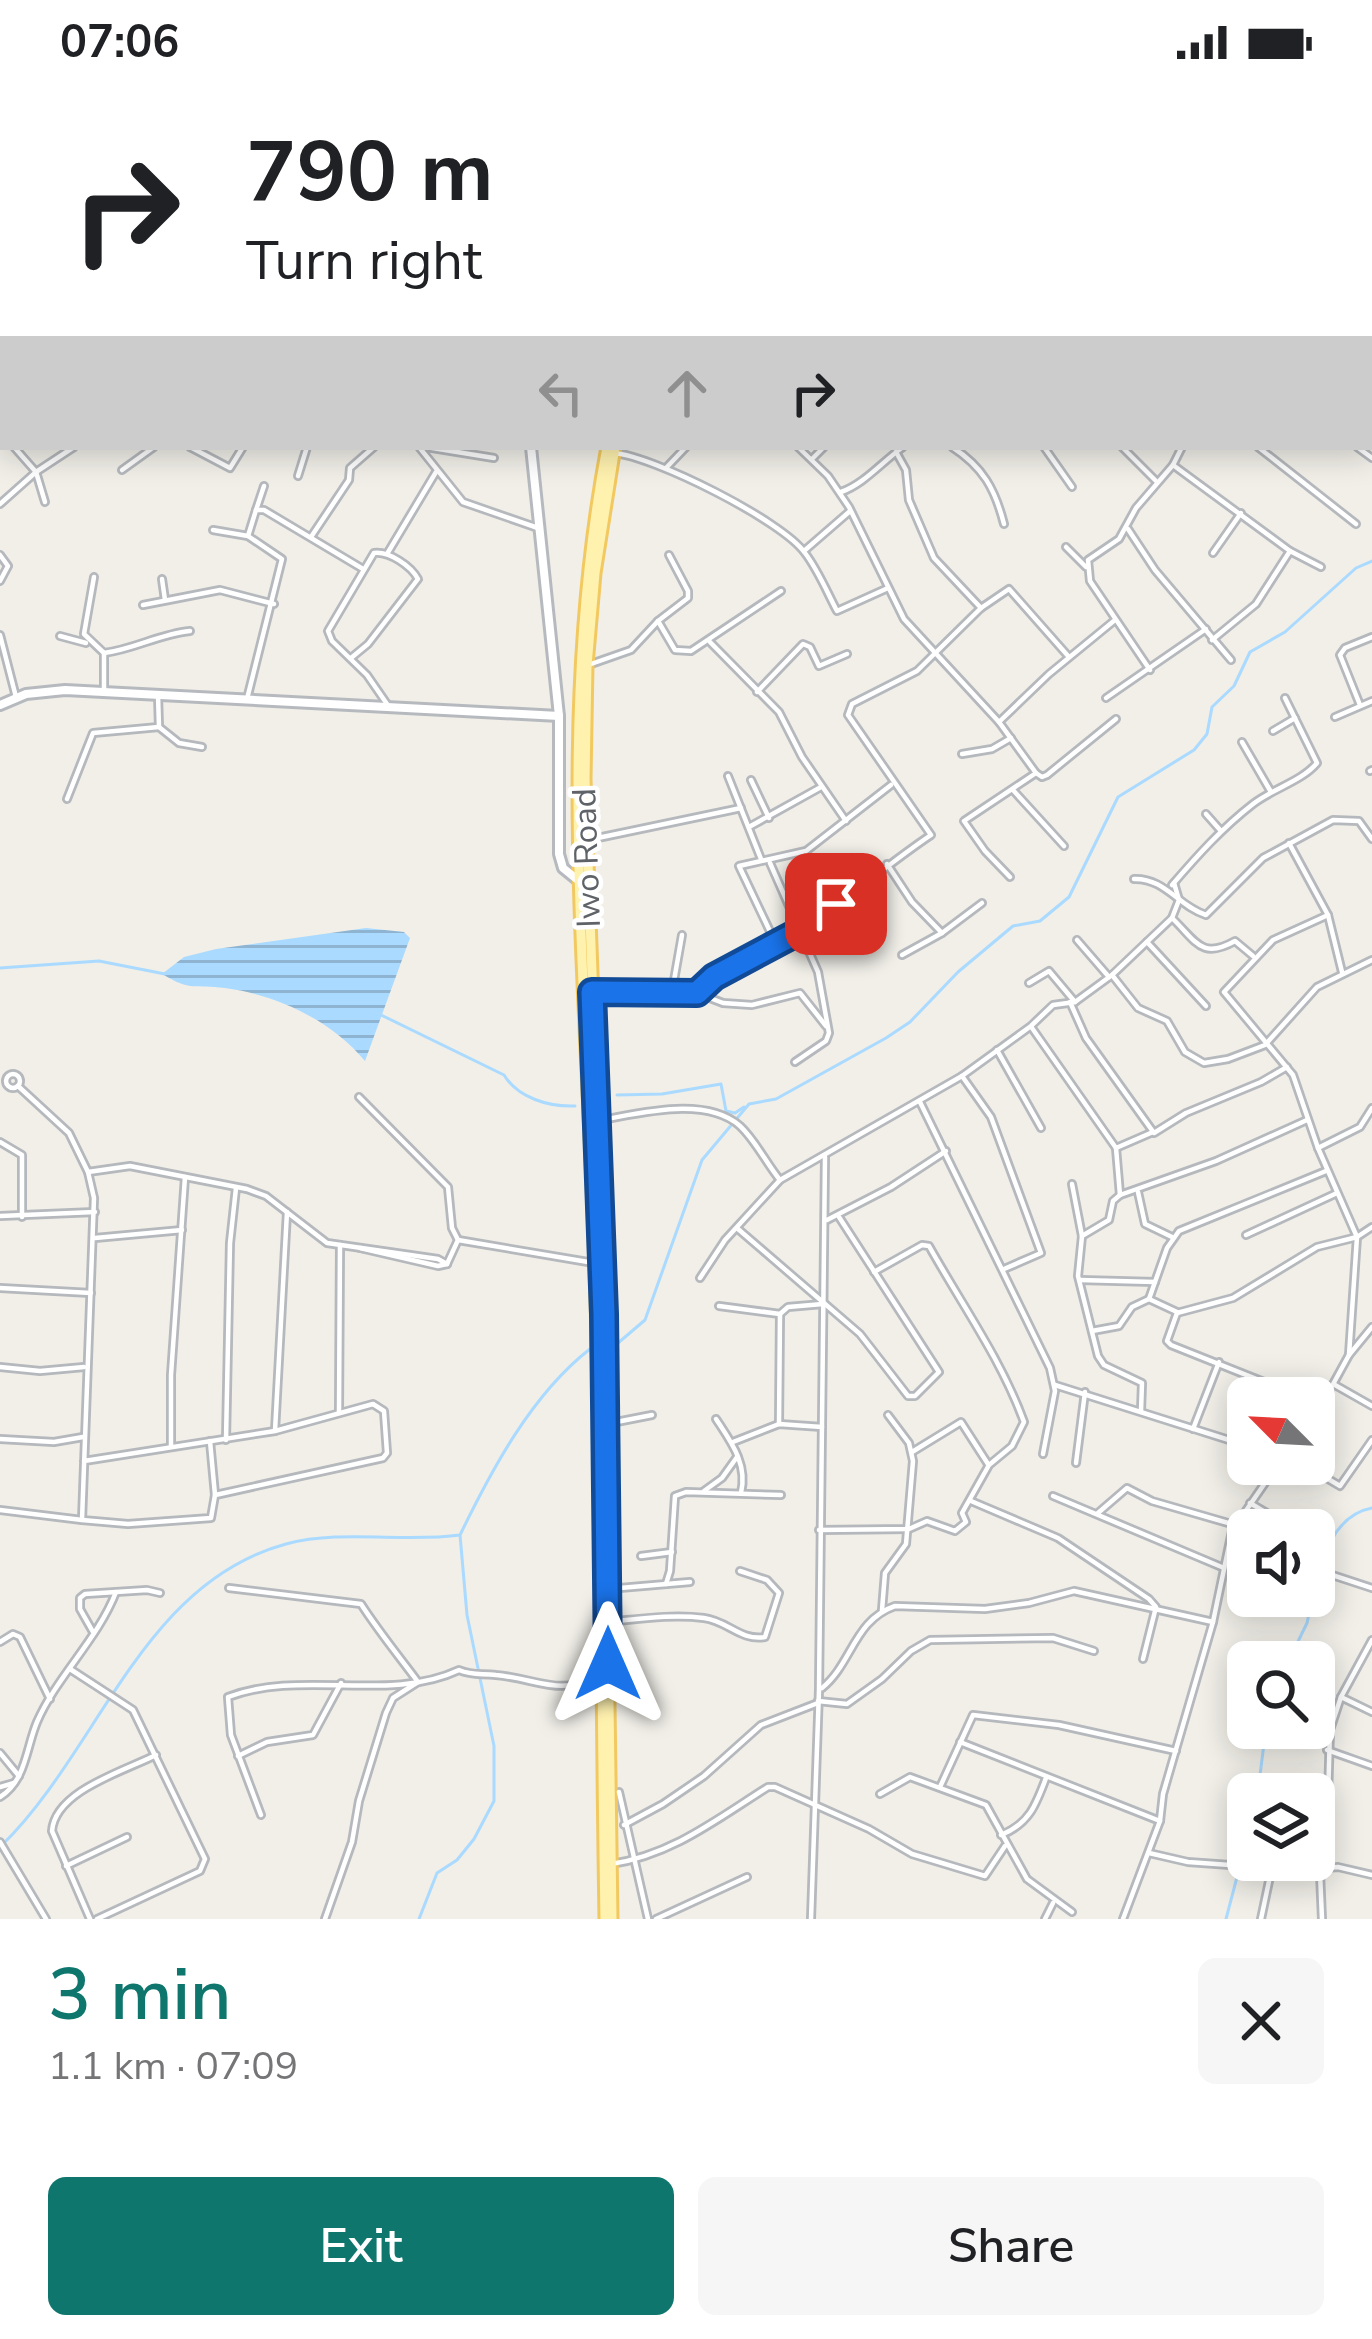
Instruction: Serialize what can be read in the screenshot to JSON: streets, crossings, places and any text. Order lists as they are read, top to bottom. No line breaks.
{"streets":{"main road":["Iwo Road"]},"north":"top left","page":{"status":"07:06","turn":["790 m","Turn right"],"heading":["3 min","1.1 km · 07:09"],"buttons":["Exit","Share"]}}
